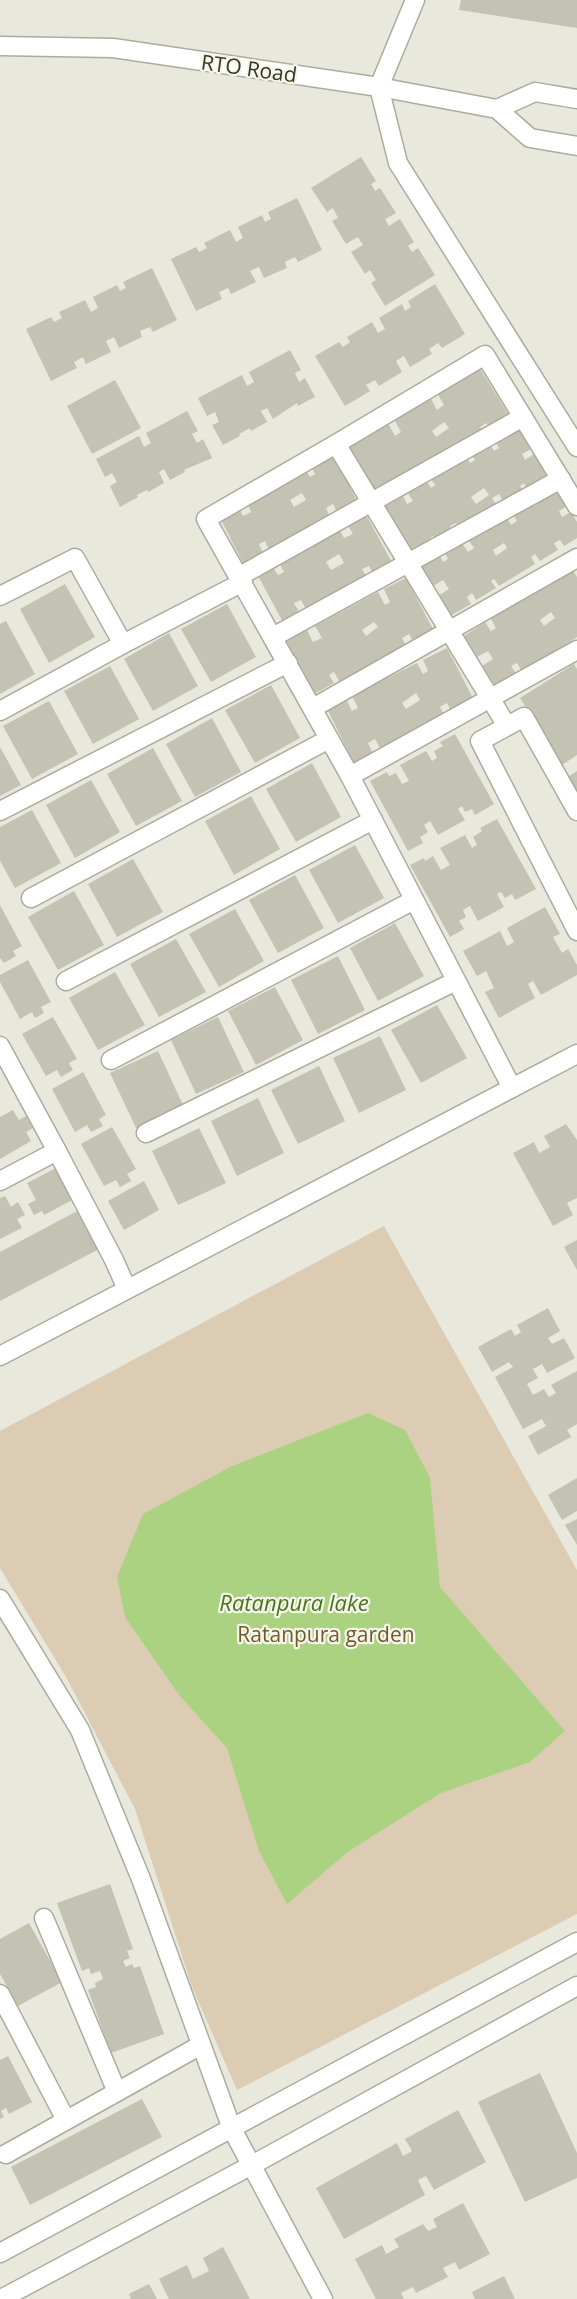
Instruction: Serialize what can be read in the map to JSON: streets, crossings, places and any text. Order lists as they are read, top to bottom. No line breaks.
{"streets":{"street":["RTO Road"]},"water":["Ratanpura lake"],"parks":["Ratanpura garden"]}
